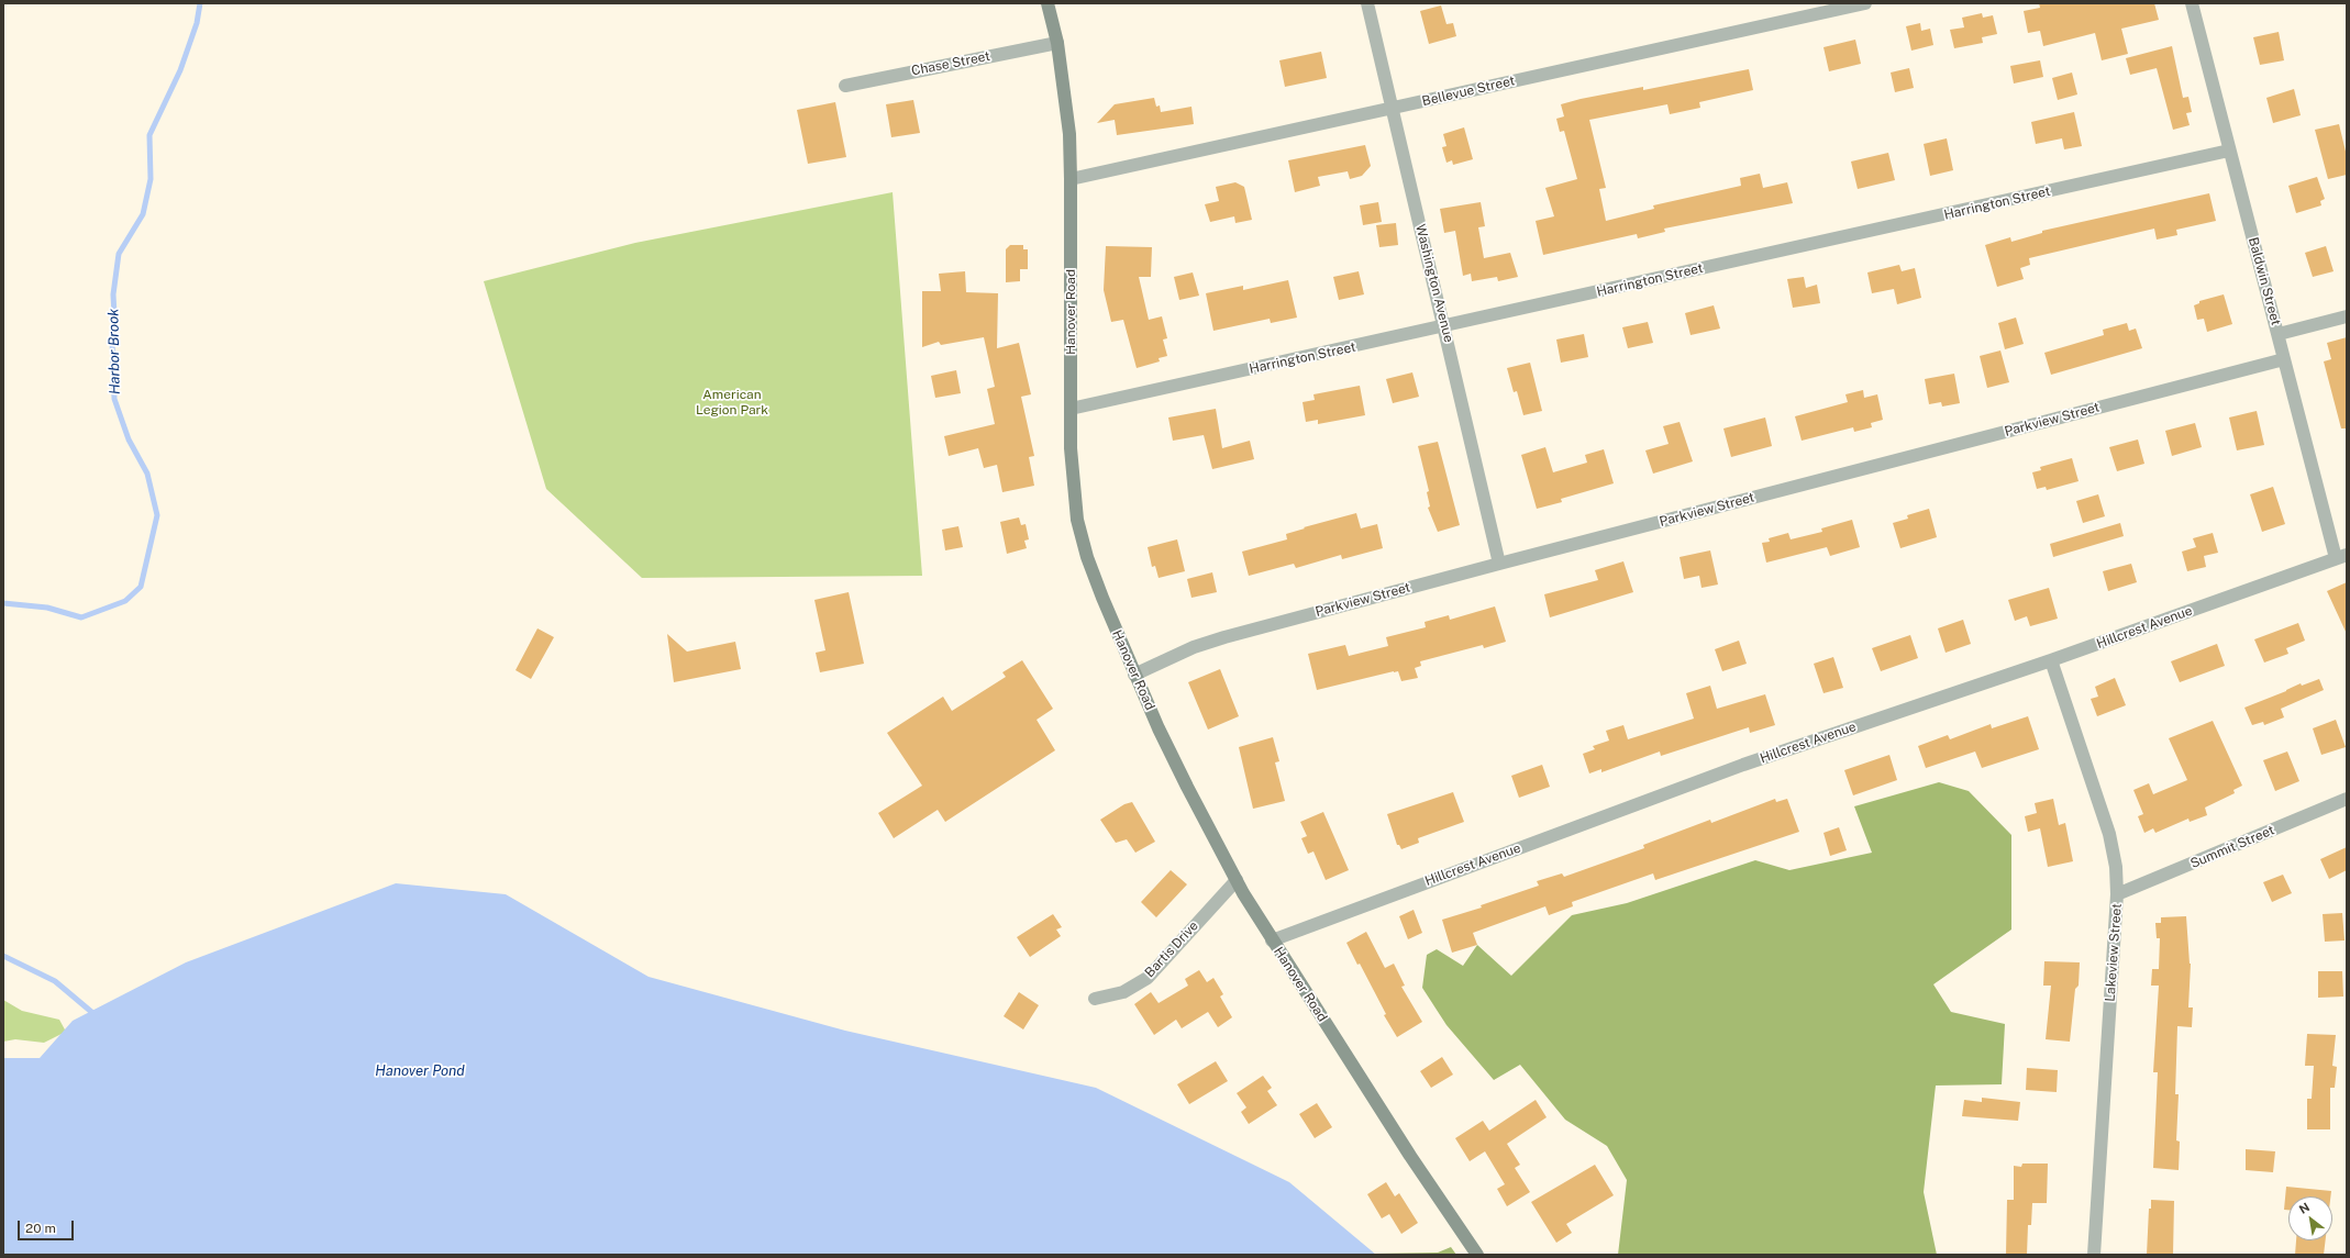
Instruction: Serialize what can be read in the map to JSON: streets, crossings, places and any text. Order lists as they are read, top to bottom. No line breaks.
{"streets":{"main road":["Hanover Road"],"street":["Chase Street","Bellevue Street","Harrington Street","Baldwin Street","Washington Avenue","Parkview Street","Hillcrest Avenue","Summit Street","Bartis Drive","Lakeview Street"]},"crossings":[["Chase Street","Hanover Road"],["Bellevue Street","Washington Avenue"],["Bellevue Street","Hanover Road"],["Harrington Street","Baldwin Street"],["Harrington Street","Washington Avenue"],["Harrington Street","Hanover Road"],["Baldwin Street","Parkview Street"],["Baldwin Street","Hillcrest Avenue"],["Washington Avenue","Parkview Street"],["Hanover Road","Parkview Street"],["Hanover Road","Hillcrest Avenue"],["Hanover Road","Bartis Drive"],["Hillcrest Avenue","Lakeview Street"],["Summit Street","Lakeview Street"]],"water":["Harbor Brook","Hanover Pond"],"parks":["American Legion Park"],"scale_bar":"20 m","north":"top left"}
